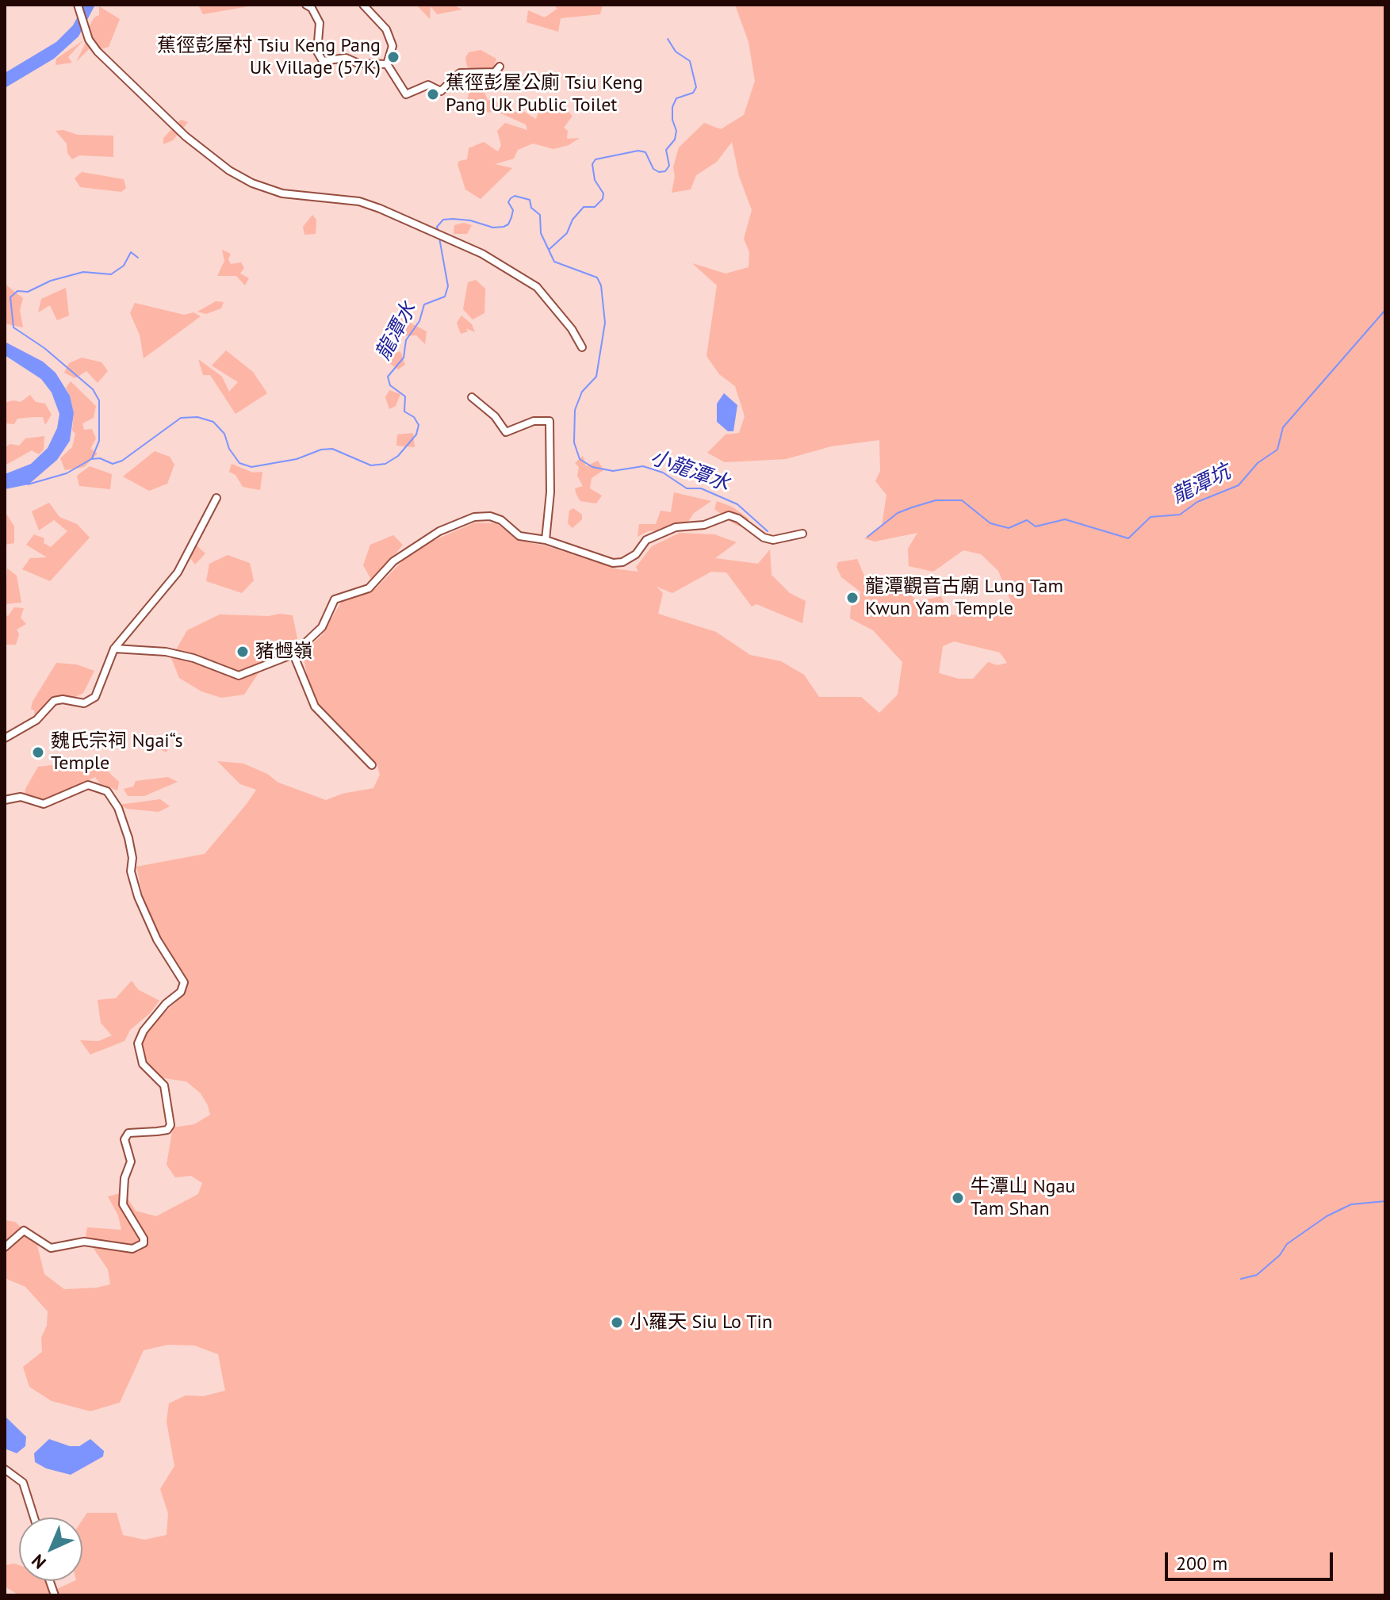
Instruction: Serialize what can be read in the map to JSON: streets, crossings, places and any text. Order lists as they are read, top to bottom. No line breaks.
{"water":["龍潭水","小龍潭水","龍潭坑"],"places":["蕉徑彭屋村 Tsiu Keng Pang Uk Village (57K)","蕉徑彭屋公廁 Tsiu Keng Pang Uk Public Toilet","龍潭觀音古廟 Lung Tam Kwun Yam Temple","豬乸嶺","魏氏宗祠 Ngai“s Temple","牛潭山 Ngau Tam Shan","小羅天 Siu Lo Tin"],"scale_bar":"200 m","north":"bottom left"}
